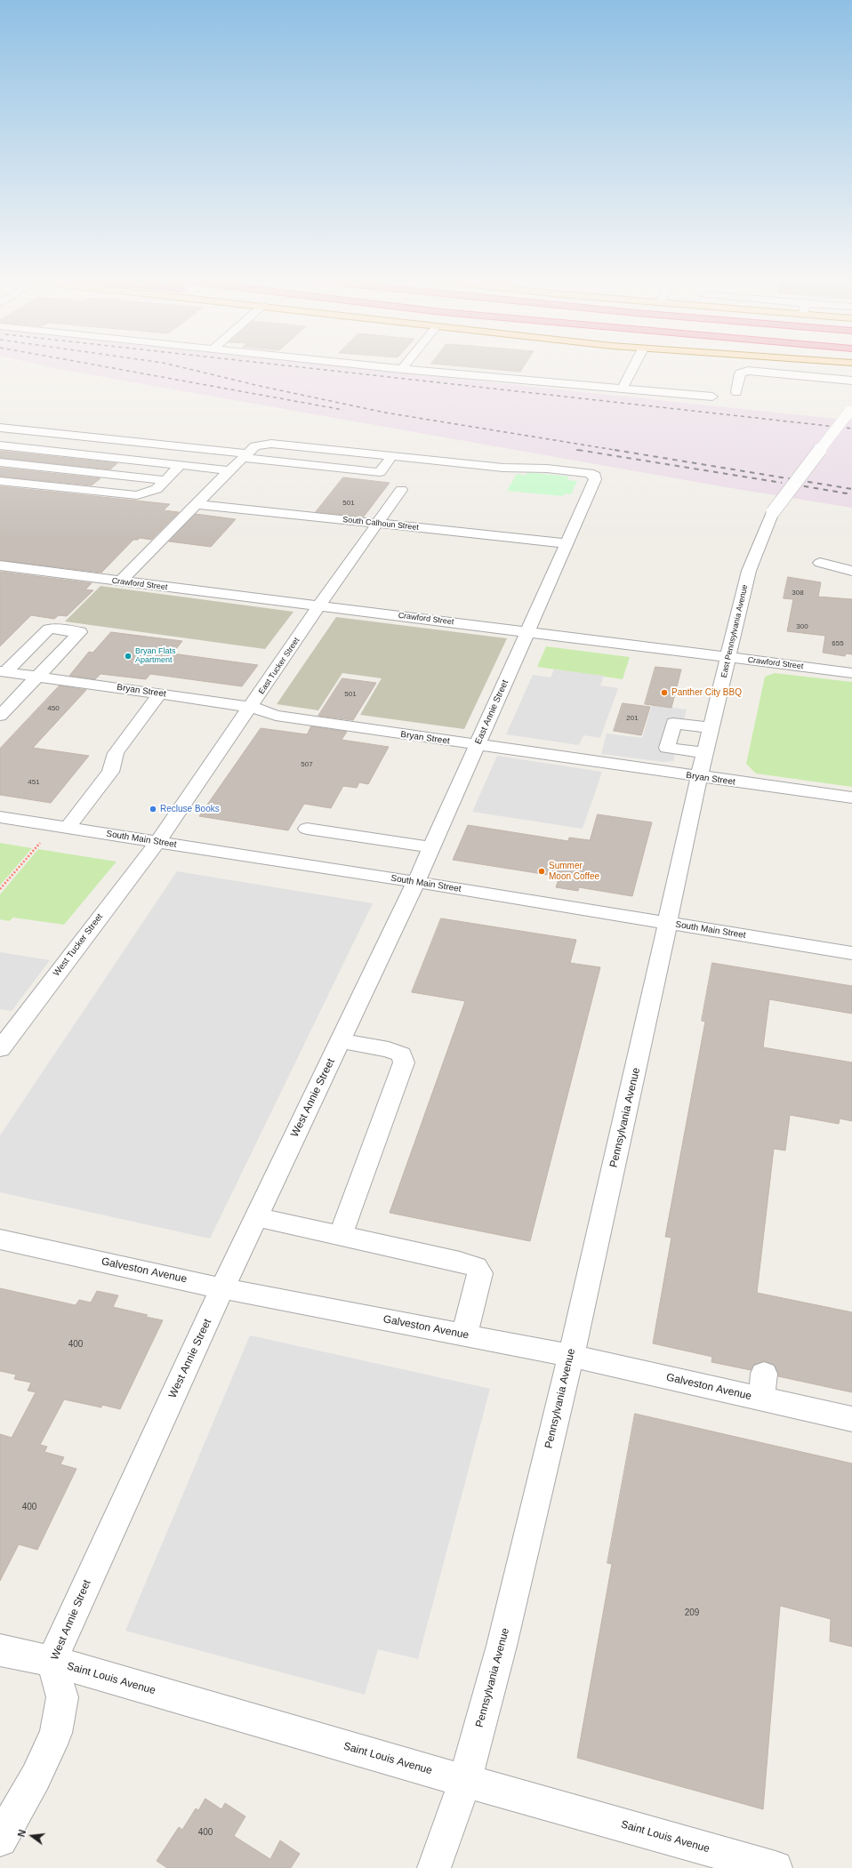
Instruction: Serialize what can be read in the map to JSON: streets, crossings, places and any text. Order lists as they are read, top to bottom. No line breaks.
{"streets":{"street":["South Calhoun Street","Crawford Street","East Pennsylvania Avenue","East Tucker Street","Bryan Street","East Annie Street","South Main Street","West Tucker Street","West Annie Street","Pennsylvania Avenue","Galveston Avenue","Saint Louis Avenue"]},"crossings":[["South Calhoun Street","East Tucker Street"],["South Calhoun Street","East Annie Street"],["Crawford Street","East Pennsylvania Avenue"],["Crawford Street","East Tucker Street"],["Crawford Street","East Annie Street"],["East Pennsylvania Avenue","Bryan Street"],["East Pennsylvania Avenue","South Main Street"],["East Pennsylvania Avenue","Pennsylvania Avenue"],["East Tucker Street","Bryan Street"],["East Tucker Street","South Main Street"],["East Tucker Street","West Tucker Street"],["Bryan Street","East Annie Street"],["East Annie Street","South Main Street"],["East Annie Street","West Annie Street"],["South Main Street","West Tucker Street"],["South Main Street","West Annie Street"],["South Main Street","Pennsylvania Avenue"],["West Annie Street","Galveston Avenue"],["West Annie Street","Saint Louis Avenue"],["Pennsylvania Avenue","Galveston Avenue"],["Pennsylvania Avenue","Saint Louis Avenue"]],"places":["Bryan Flats Apartment","Panther City BBQ","Recluse Books","Summer Moon Coffee"],"house_numbers":["501","308","300","655","501","450","201","507","451","400","400","209","400"],"north":"left"}
